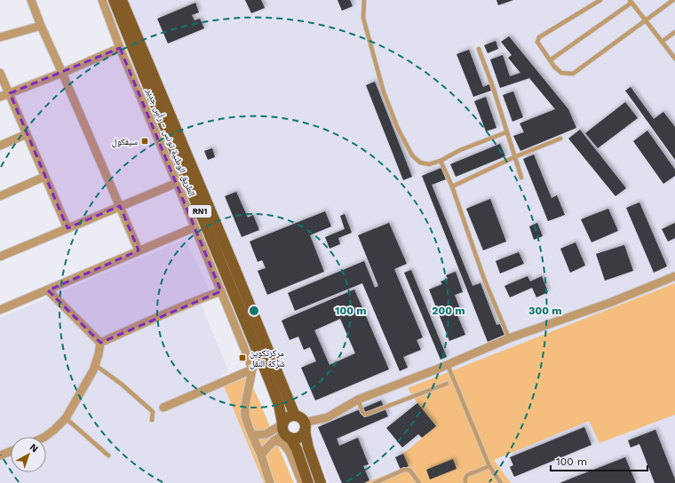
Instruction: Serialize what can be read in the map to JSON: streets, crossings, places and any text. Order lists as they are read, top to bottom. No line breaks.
{"streets":{"main road":["الطريق الوطنية تونس - رأس جدير","RN1"]},"crossings":[["الطريق الوطنية تونس - رأس جدير","RN1"]],"places":{"transit":["سيفكول","مركزتكوين شركة النقل"]},"scale_bar":"100 m","north":"top right","rings":["100 m","200 m","300 m"]}
